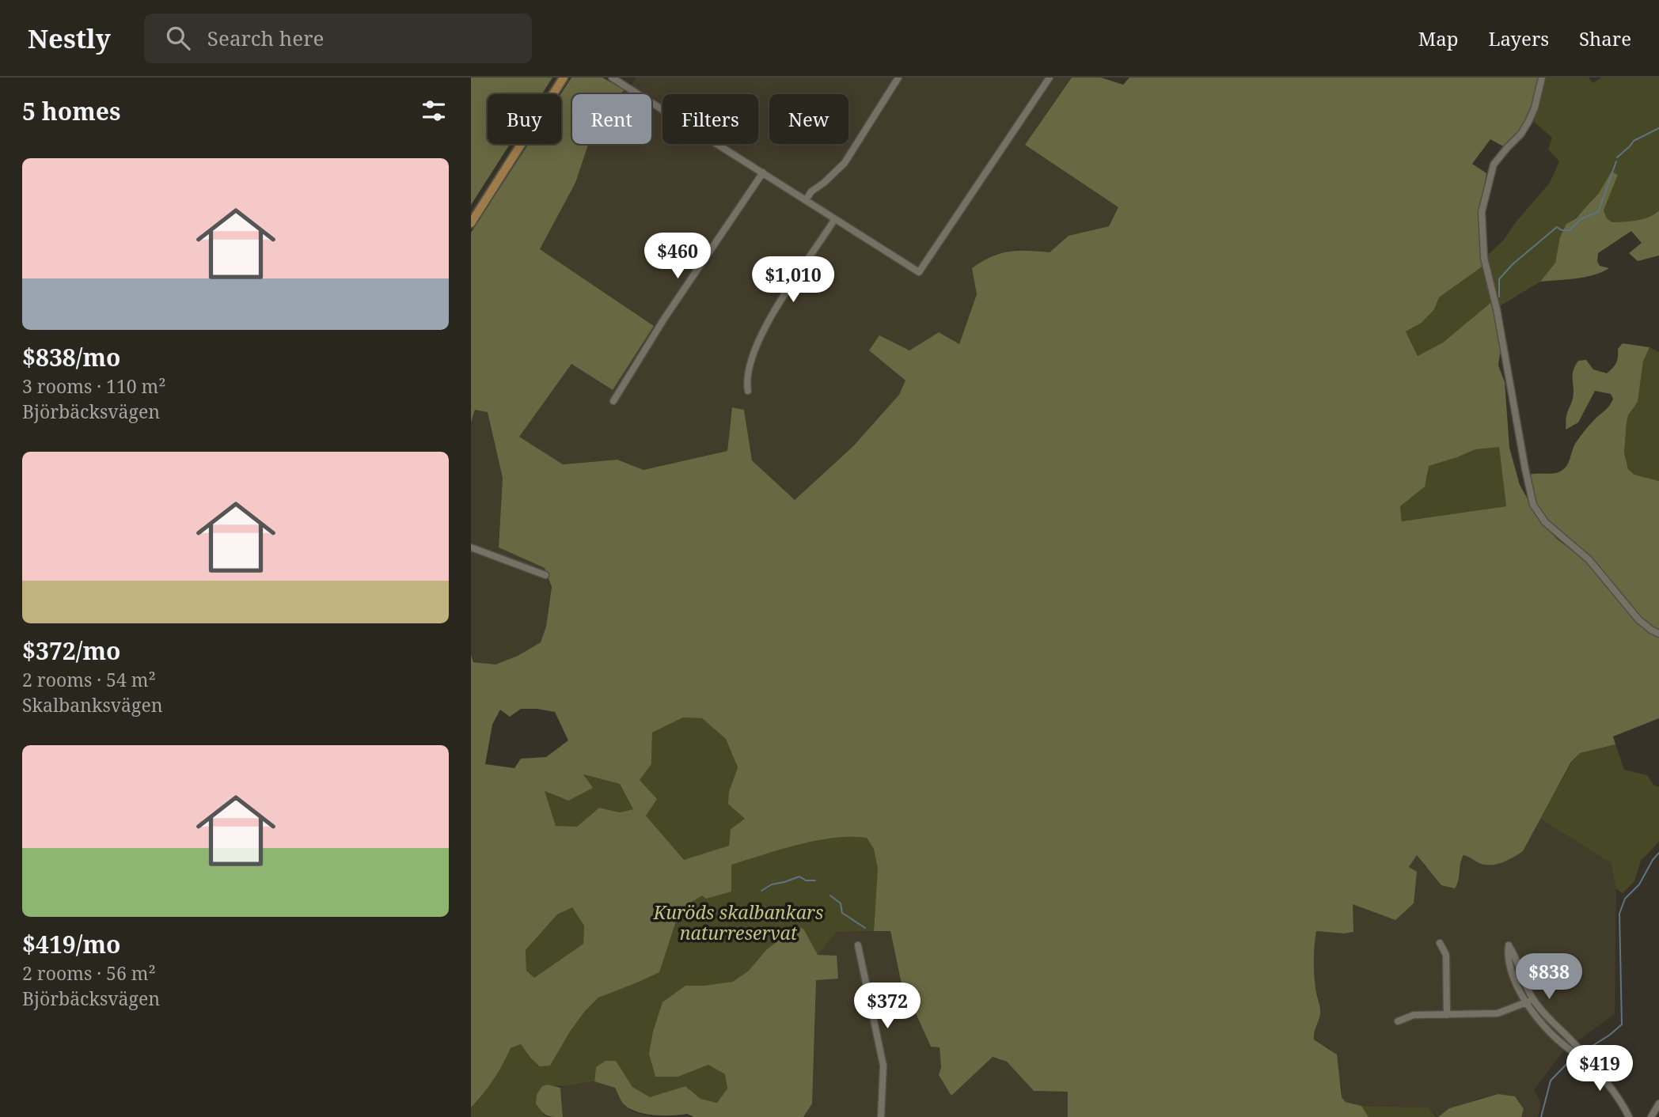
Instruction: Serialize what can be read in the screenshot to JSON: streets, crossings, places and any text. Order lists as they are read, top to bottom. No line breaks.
{"parks":["Kuröds skalbankars naturreservat"],"page":{"header":"Nestly","search":"Search here","nav":["Map","Layers","Share"],"heading":"5 homes","chip":["Buy","Rent","Filters","New"],"list":[{"name":"$838/mo","note":"3 rooms · 110 m² · Björbäcksvägen"},{"name":"$372/mo","note":"2 rooms · 54 m² · Skalbanksvägen"},{"name":"$419/mo","note":"2 rooms · 56 m² · Björbäcksvägen"}],"price":["$460","$1,010","$838","$372","$419"]}}
